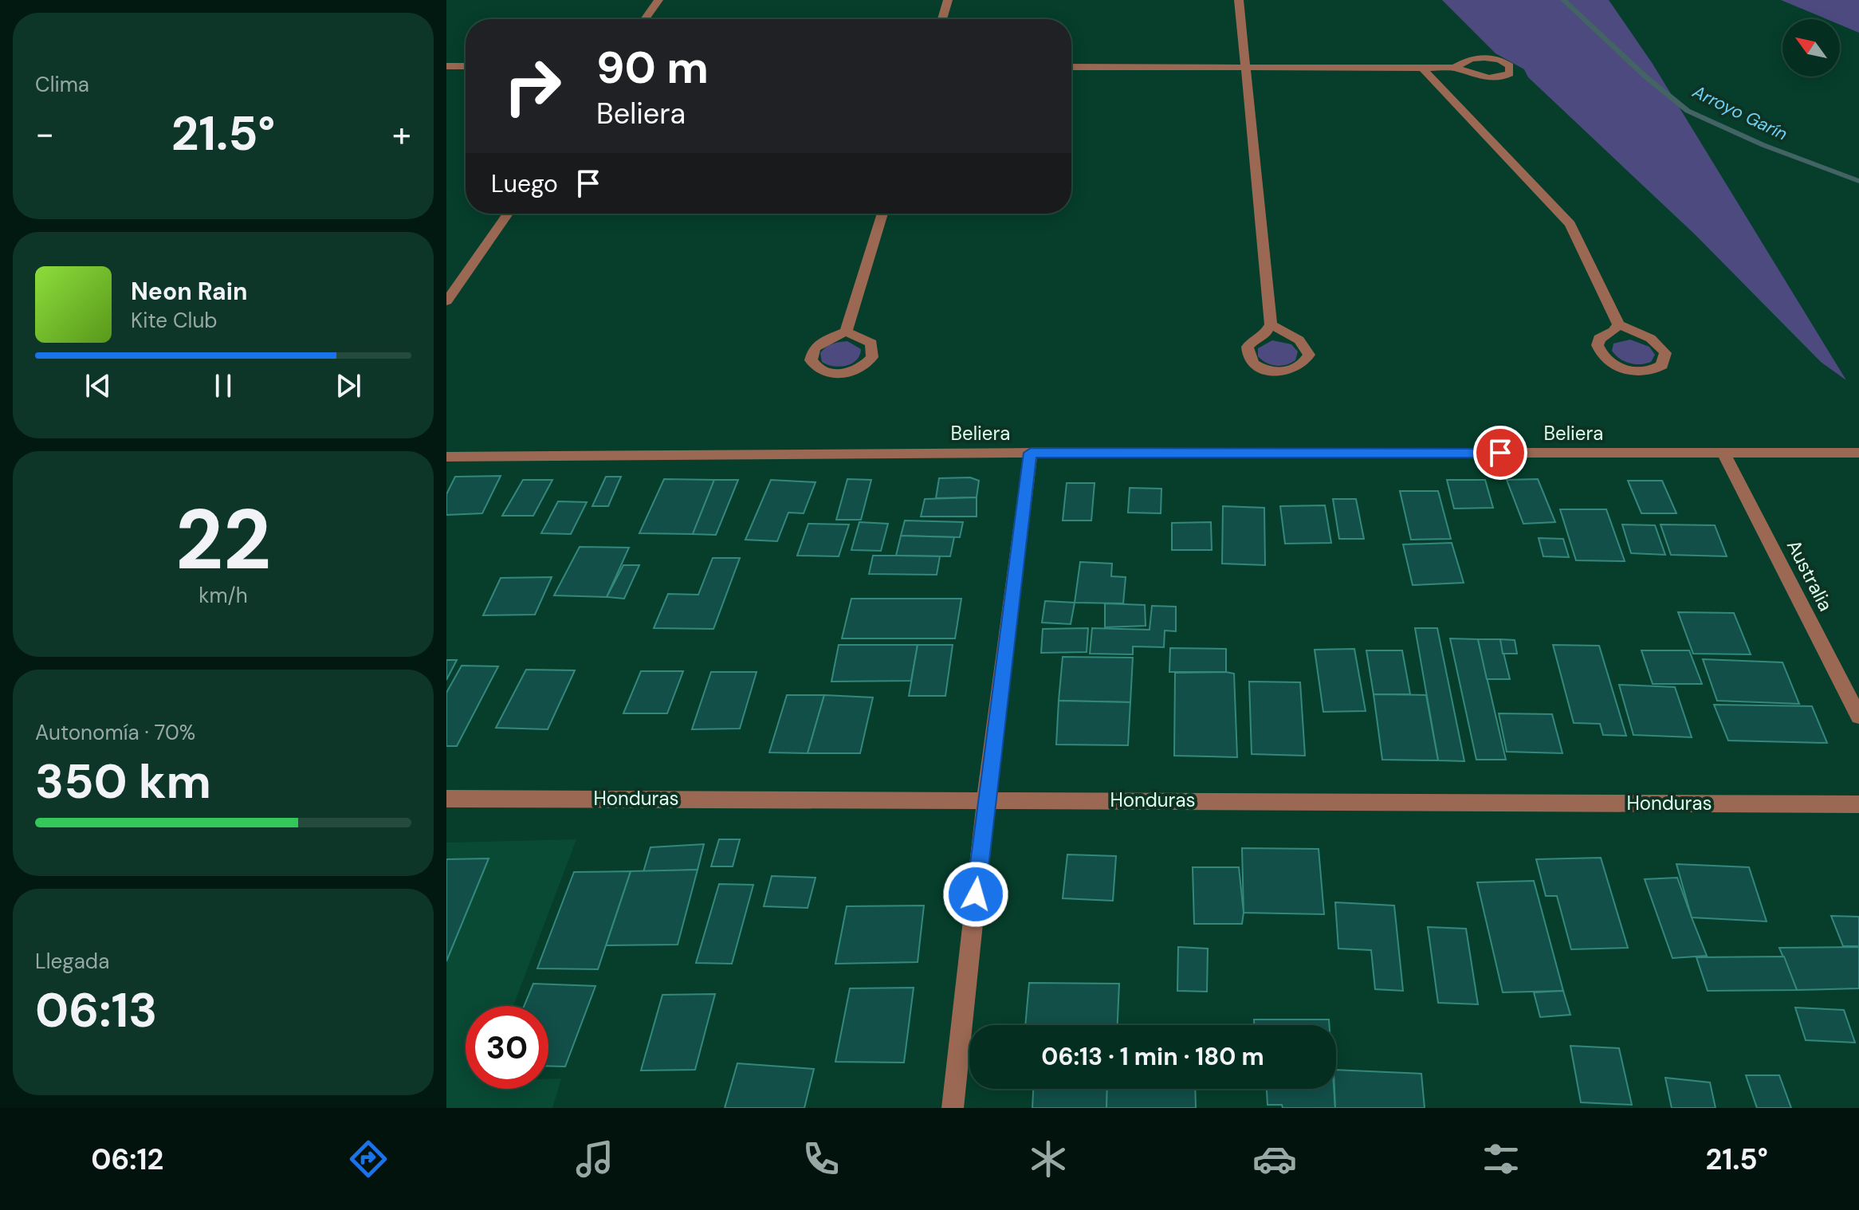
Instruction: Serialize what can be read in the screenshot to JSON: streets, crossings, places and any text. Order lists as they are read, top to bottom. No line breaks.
{"streets":{"street":["Beliera","Australia","Honduras"]},"crossings":[["Beliera","Australia"]],"water":["Arroyo Garín"],"north":"top left","page":{"tile":["Clima",["22","km/h"],["Autonomía · 70%","350 km"],["Llegada","06:13"]],"turn":["90 m","Beliera"],"heat":["−","21.5°","+"],"then":"Luego","song":["Neon Rain","Kite Club"],"limit":"30","trip":"06:13 · 1 min · 180 m","tabs":["06:12","21.5°"]}}
